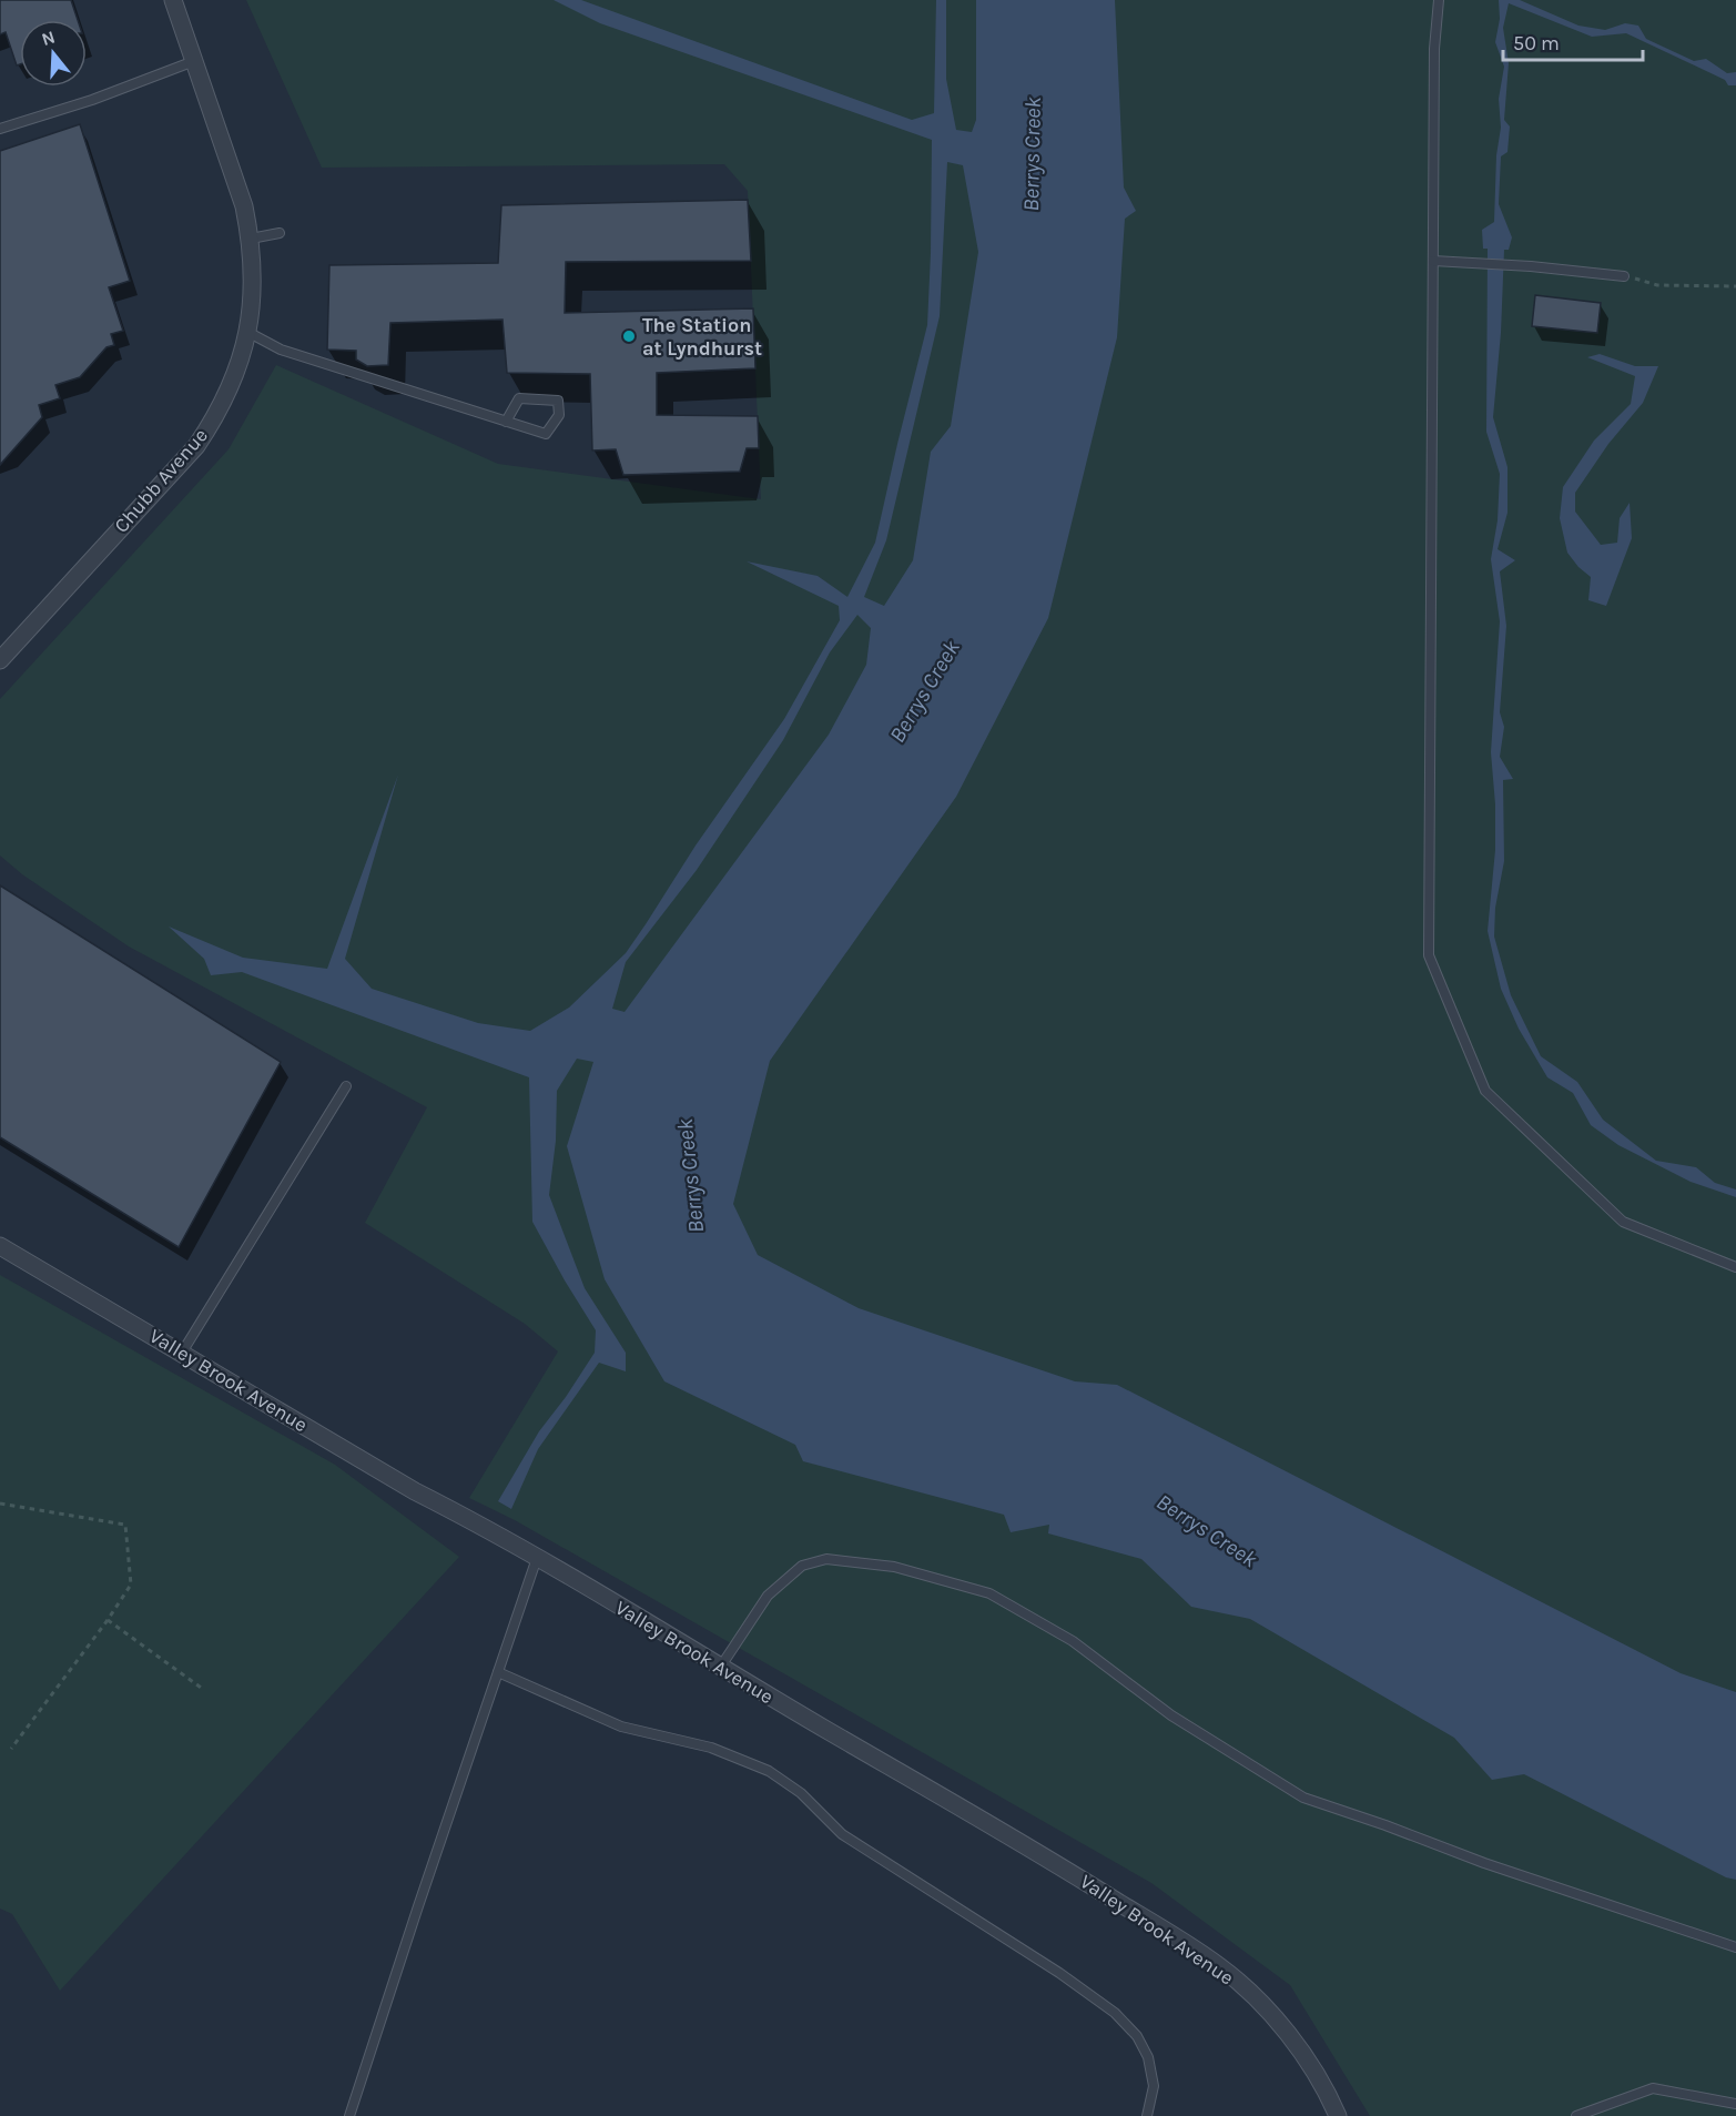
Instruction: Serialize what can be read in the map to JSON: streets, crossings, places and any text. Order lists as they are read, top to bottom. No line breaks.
{"streets":{"street":["Chubb Avenue","Valley Brook Avenue"]},"water":["Berrys Creek"],"places":["The Station at Lyndhurst"],"scale_bar":"50 m","north":"top"}
